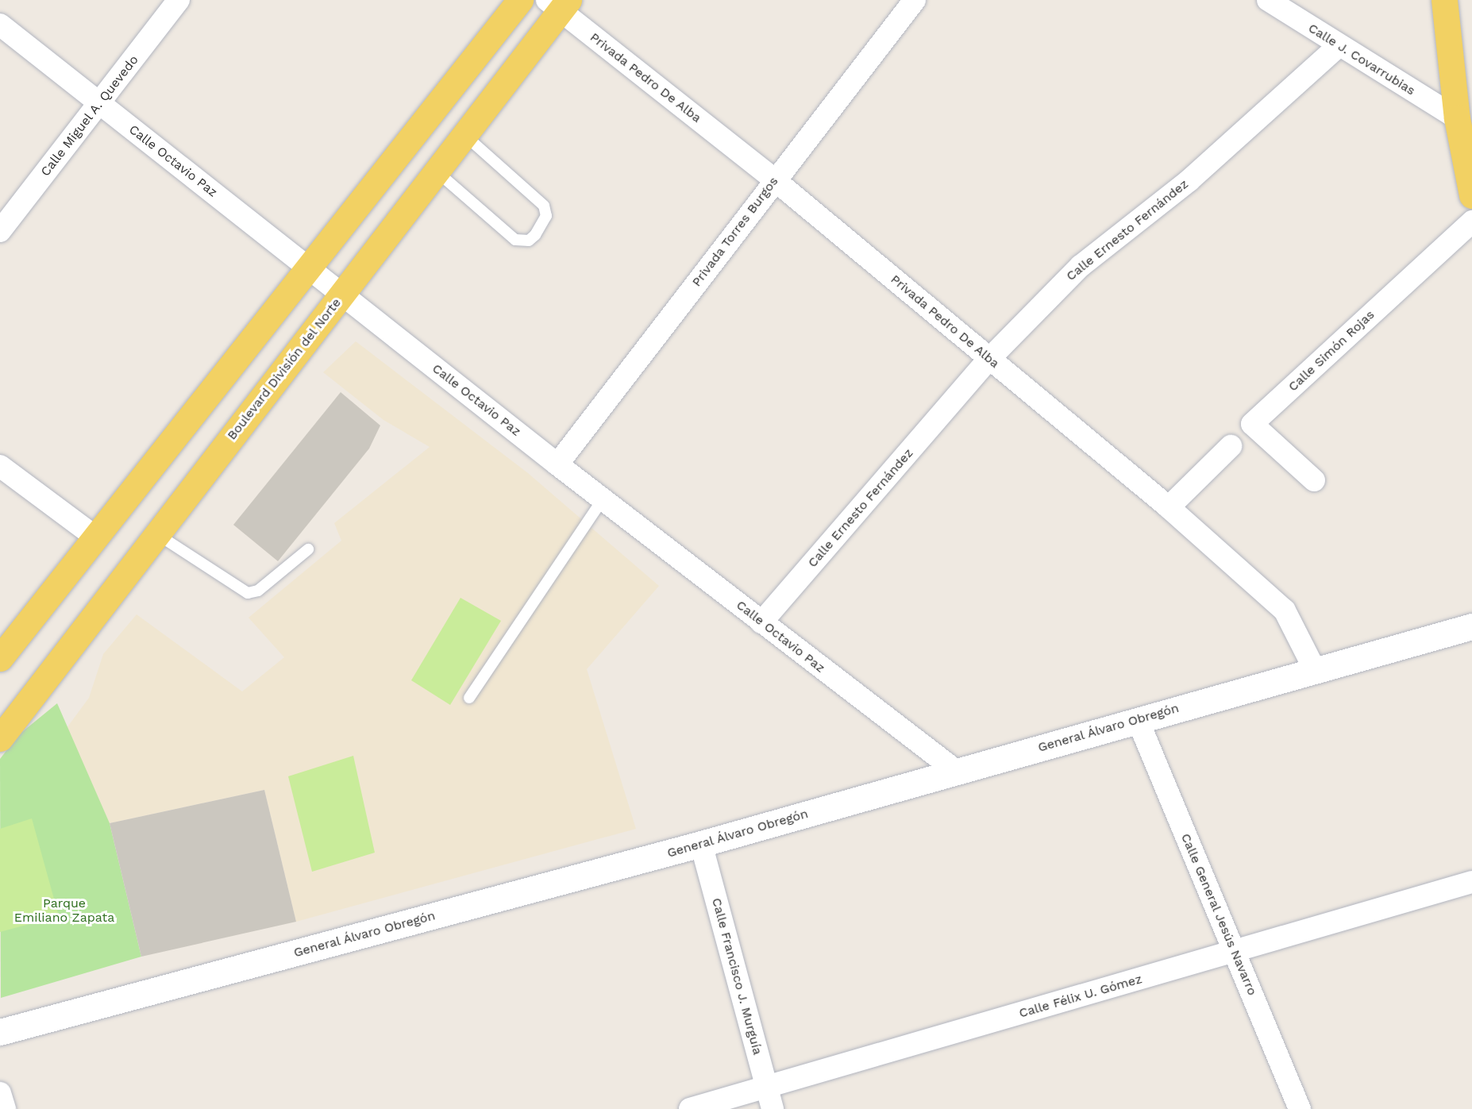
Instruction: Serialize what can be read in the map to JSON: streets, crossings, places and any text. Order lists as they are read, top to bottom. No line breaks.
{"streets":{"main road":["Boulevard División del Norte"],"street":["Calle J. Covarrubias","Privada Pedro De Alba","Calle Miguel A. Quevedo","Calle Octavio Paz","Calle Ernesto Fernández","Privada Torres Burgos","Calle Simón Rojas","General Álvaro Obregón","Calle General Jesús Navarro","Calle Francisco J. Murguía","Calle Félix U. Gómez"]},"crossings":[["Calle J. Covarrubias","Calle Ernesto Fernández"],["Privada Pedro De Alba","Calle Ernesto Fernández"],["Privada Pedro De Alba","Privada Torres Burgos"],["Privada Pedro De Alba","Boulevard División del Norte"],["Privada Pedro De Alba","General Álvaro Obregón"],["Calle Miguel A. Quevedo","Calle Octavio Paz"],["Calle Octavio Paz","Calle Ernesto Fernández"],["Calle Octavio Paz","Privada Torres Burgos"],["Calle Octavio Paz","Boulevard División del Norte"],["Calle Octavio Paz","General Álvaro Obregón"],["General Álvaro Obregón","Calle General Jesús Navarro"],["General Álvaro Obregón","Calle Francisco J. Murguía"],["Calle General Jesús Navarro","Calle Félix U. Gómez"],["Calle Francisco J. Murguía","Calle Félix U. Gómez"]],"parks":["Parque Emiliano Zapata"]}
